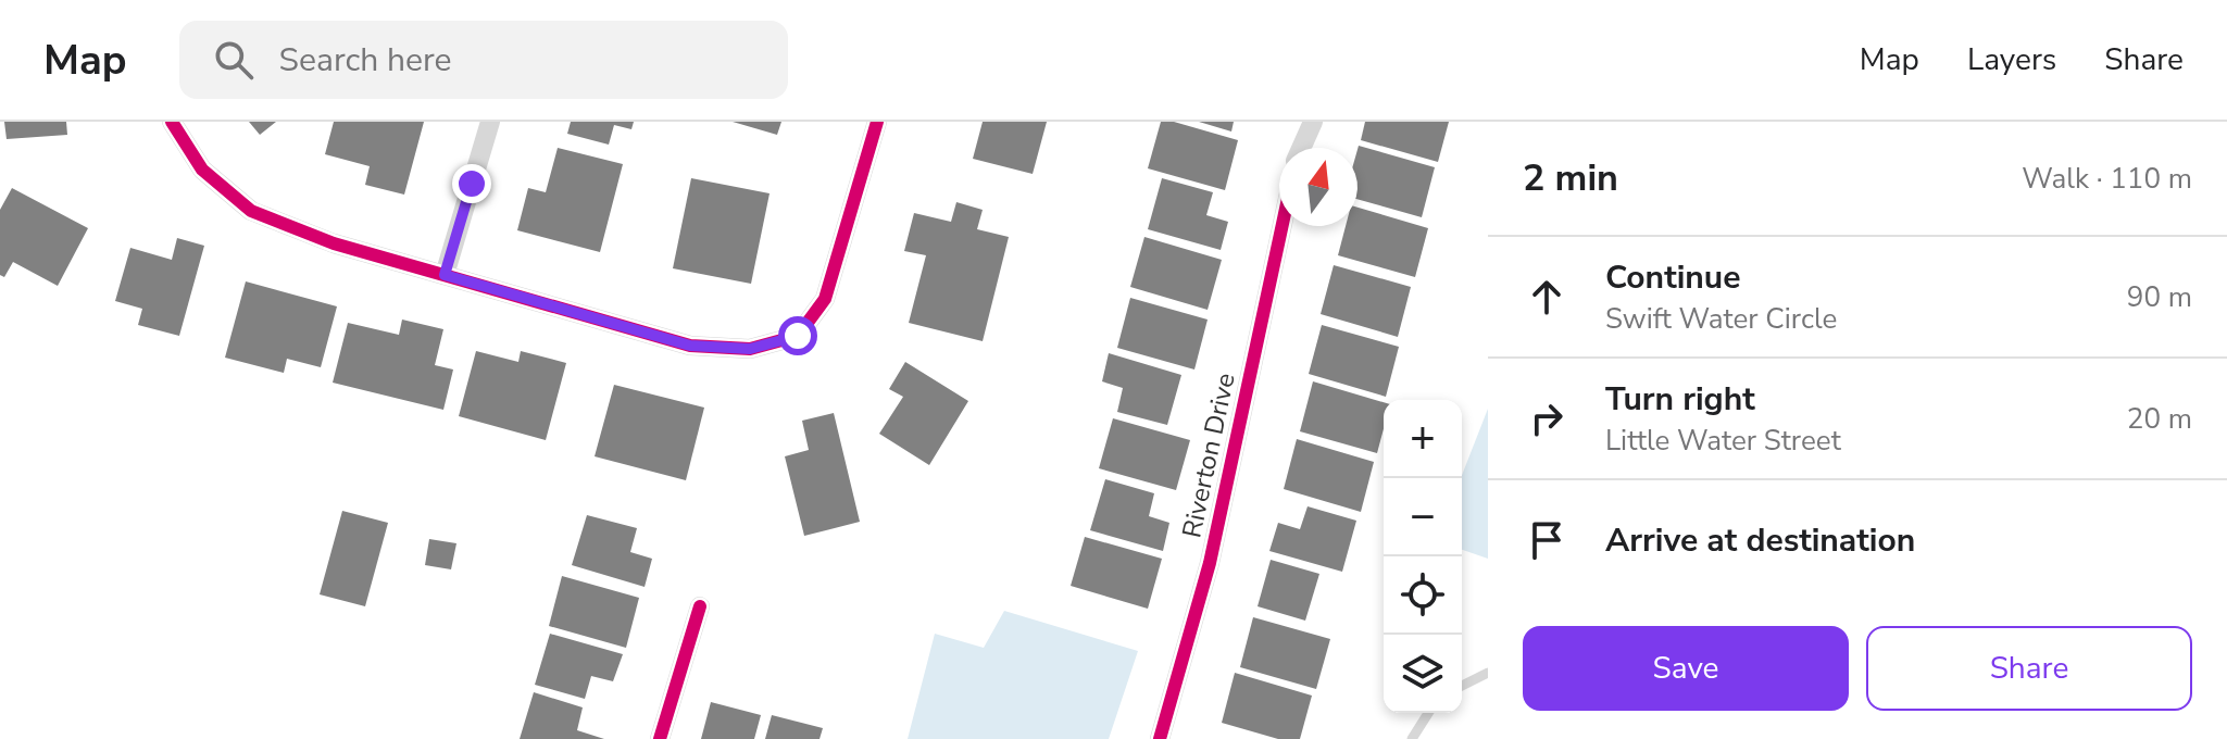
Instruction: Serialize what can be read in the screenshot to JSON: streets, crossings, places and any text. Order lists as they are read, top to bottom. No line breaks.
{"streets":{"street":["Riverton Drive"]},"north":"top","page":{"header":"Map","search":"Search here","nav":["Map","Layers","Share"],"heading":["2 min","Walk · 110 m"],"list":[["Continue","Swift Water Circle","90 m"],["Turn right","Little Water Street","20 m"],"Arrive at destination"],"map_buttons":["+","−"],"buttons":["Save","Share"]}}
